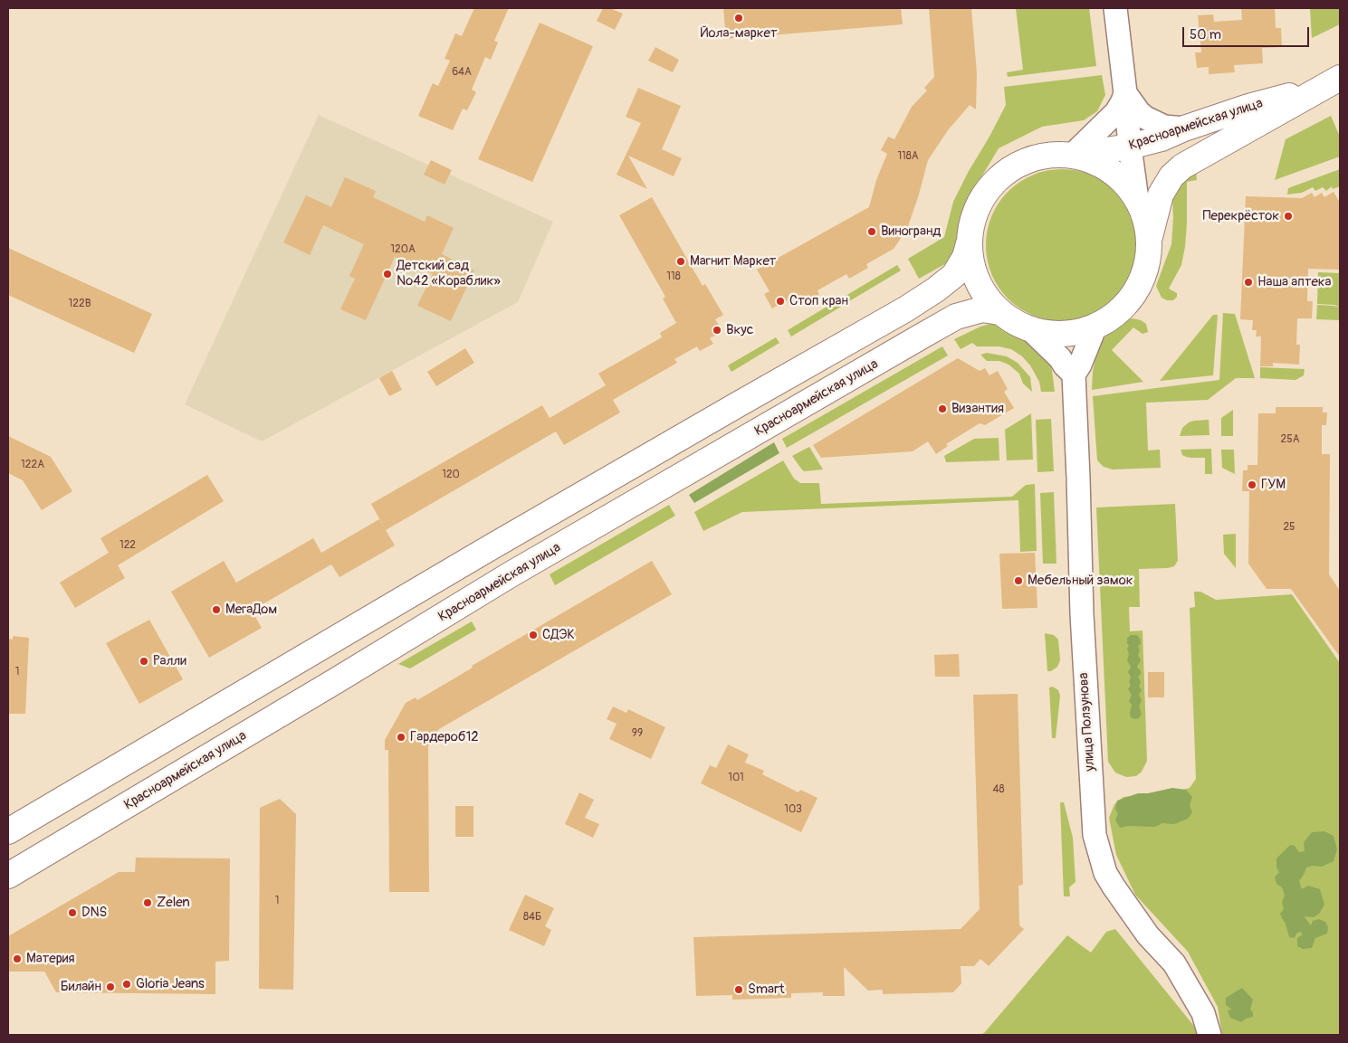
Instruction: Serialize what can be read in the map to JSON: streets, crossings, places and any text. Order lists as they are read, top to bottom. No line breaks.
{"streets":{"main road":["Красноармейская улица","улица Ползунова"]},"places":["Йола-маркет","Перекрёсток","Виногранд","Магнит Маркет","Детский сад №42 «Кораблик»","Наша аптека","Стоп кран","Вкус","Византия","ГУМ","Мебельный замок","МегаДом","СДЭК","Ралли","Гардероб12","Zelen","DNS","Материя","Gloria Jeans","Билайн","Smart"],"house_numbers":["64А","118А","120А","118","122В","25А","122А","120","25","122","1","99","101","48","103","1","84Б"],"scale_bar":"50 m"}
